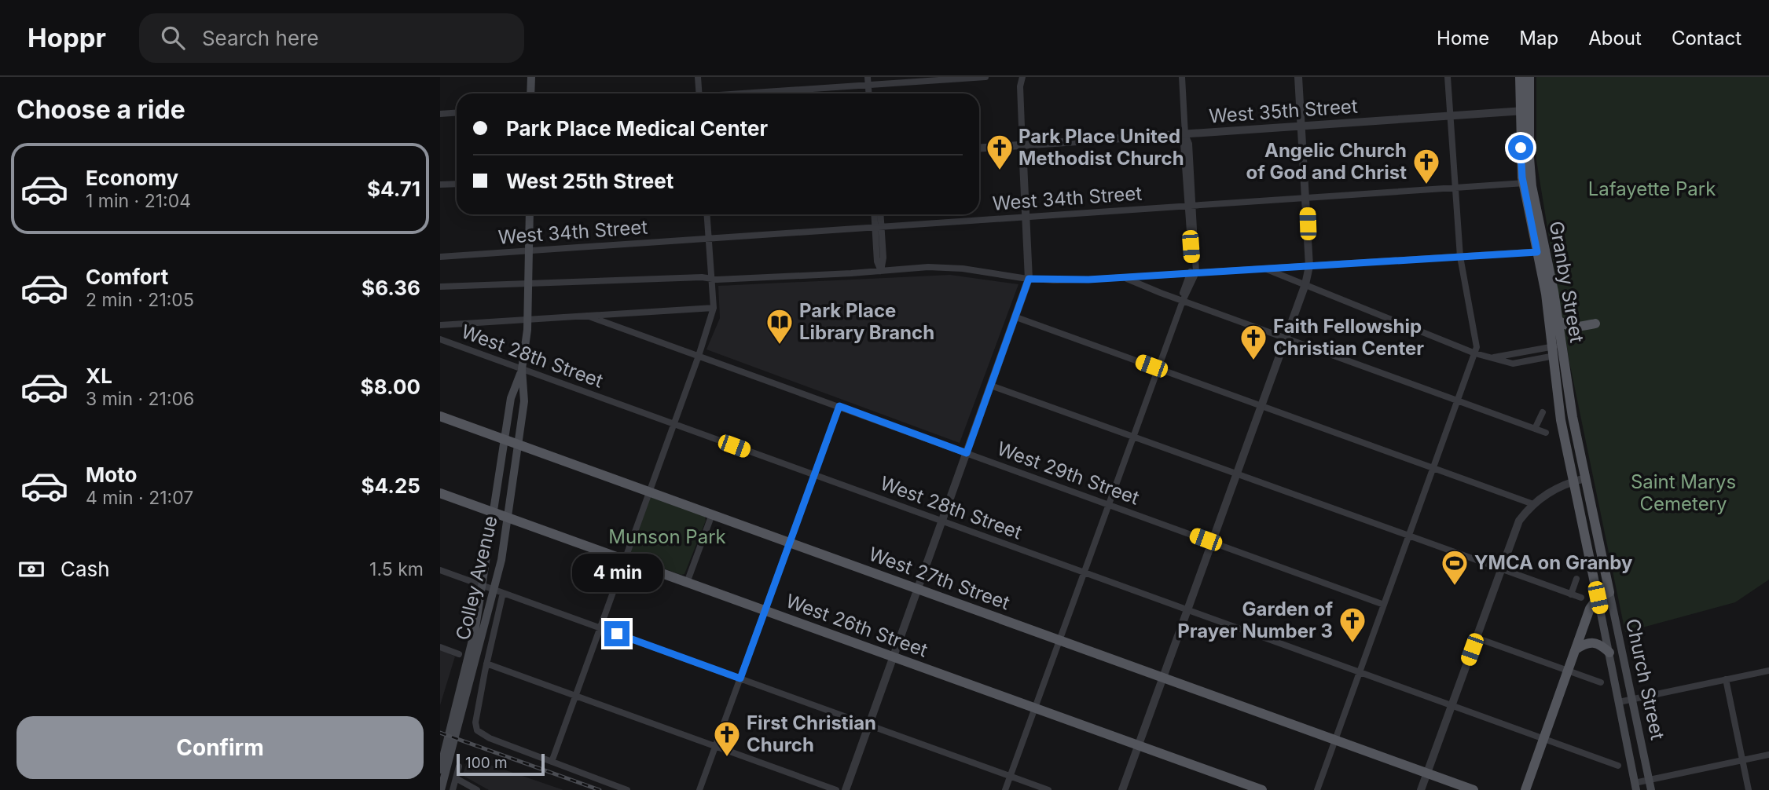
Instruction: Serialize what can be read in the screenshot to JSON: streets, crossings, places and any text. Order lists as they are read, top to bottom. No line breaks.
{"streets":{"main road":["Granby Street","Colley Avenue","West 27th Street","West 26th Street","Church Street"],"street":["West 35th Street","West 34th Street","West 28th Street","West 29th Street"]},"crossings":[["West 35th Street","Granby Street"],["West 34th Street","Granby Street"],["West 34th Street","Colley Avenue"],["Granby Street","Church Street"],["West 28th Street","Colley Avenue"],["Colley Avenue","West 27th Street"],["Colley Avenue","West 26th Street"]],"parks":["Lafayette Park","Saint Marys Cemetery","Munson Park"],"places":{"church":["Park Place United Methodist Church","Angelic Church of God and Christ","Faith Fellowship Christian Center","Garden of Prayer Number 3","First Christian Church"],"library":["Park Place Library Branch"],"sports":["YMCA on Granby"]},"scale_bar":"100 m","page":{"header":"Hoppr","search":"Search here","nav":["Home","Map","About","Contact"],"heading":"Choose a ride","banner":["Park Place Medical Center","West 25th Street"],"list":[{"name":"Economy","note":"1 min · 21:04","value":"$4.71"},{"name":"Comfort","note":"2 min · 21:05","value":"$6.36"},{"name":"XL","note":"3 min · 21:06","value":"$8.00"},{"name":"Moto","note":"4 min · 21:07","value":"$4.25"}],"pay":["Cash","1.5 km"],"bubble":"4 min","buttons":"Confirm","scale":"100 m"}}
